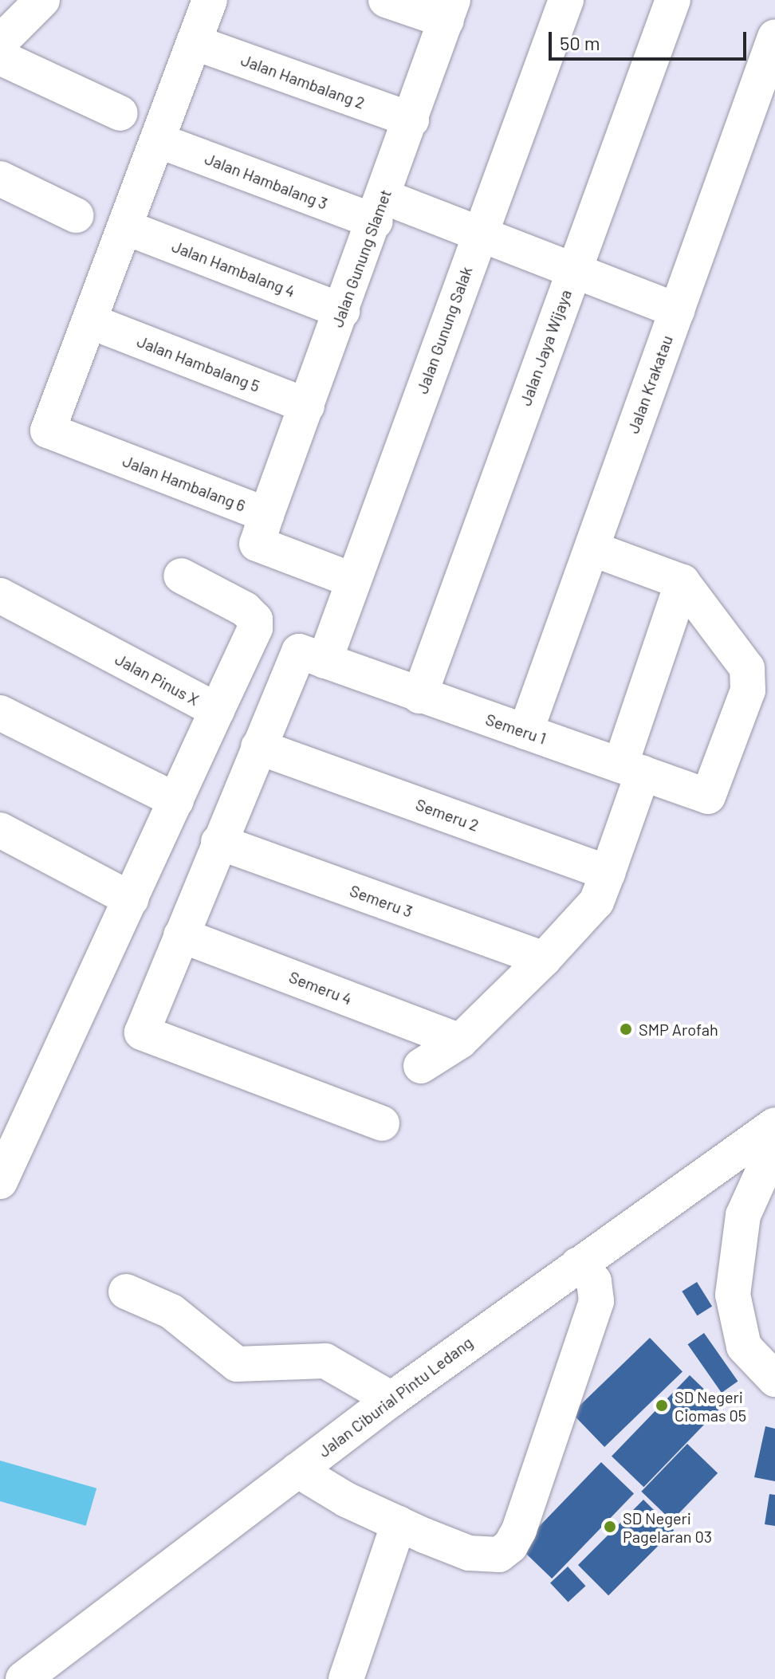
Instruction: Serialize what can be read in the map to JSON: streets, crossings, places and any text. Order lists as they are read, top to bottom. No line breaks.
{"streets":{"street":["Jalan Hambalang 2","Jalan Hambalang 3","Jalan Gunung Slamet","Jalan Hambalang 4","Jalan Gunung Salak","Jalan Jaya Wijaya","Jalan Hambalang 5","Jalan Krakatau","Jalan Hambalang 6","Jalan Pinus X","Semeru 1","Semeru 2","Semeru 3","Semeru 4","Jalan Ciburial Pintu Ledang"]},"crossings":[["Jalan Hambalang 2","Jalan Gunung Slamet"],["Jalan Hambalang 3","Jalan Gunung Slamet"],["Jalan Hambalang 3","Jalan Gunung Salak"],["Jalan Hambalang 3","Jalan Jaya Wijaya"],["Jalan Hambalang 3","Jalan Krakatau"],["Jalan Gunung Slamet","Jalan Hambalang 4"],["Jalan Gunung Slamet","Jalan Hambalang 5"],["Jalan Gunung Slamet","Jalan Hambalang 6"],["Jalan Gunung Salak","Jalan Hambalang 6"],["Jalan Gunung Salak","Semeru 1"],["Jalan Jaya Wijaya","Semeru 1"],["Jalan Hambalang 5","Jalan Hambalang 6"],["Jalan Krakatau","Semeru 1"],["Semeru 1","Semeru 2"]],"places":["SMP Arofah","SD Negeri Ciomas 05","SD Negeri Pagelaran 03"],"scale_bar":"50 m"}
